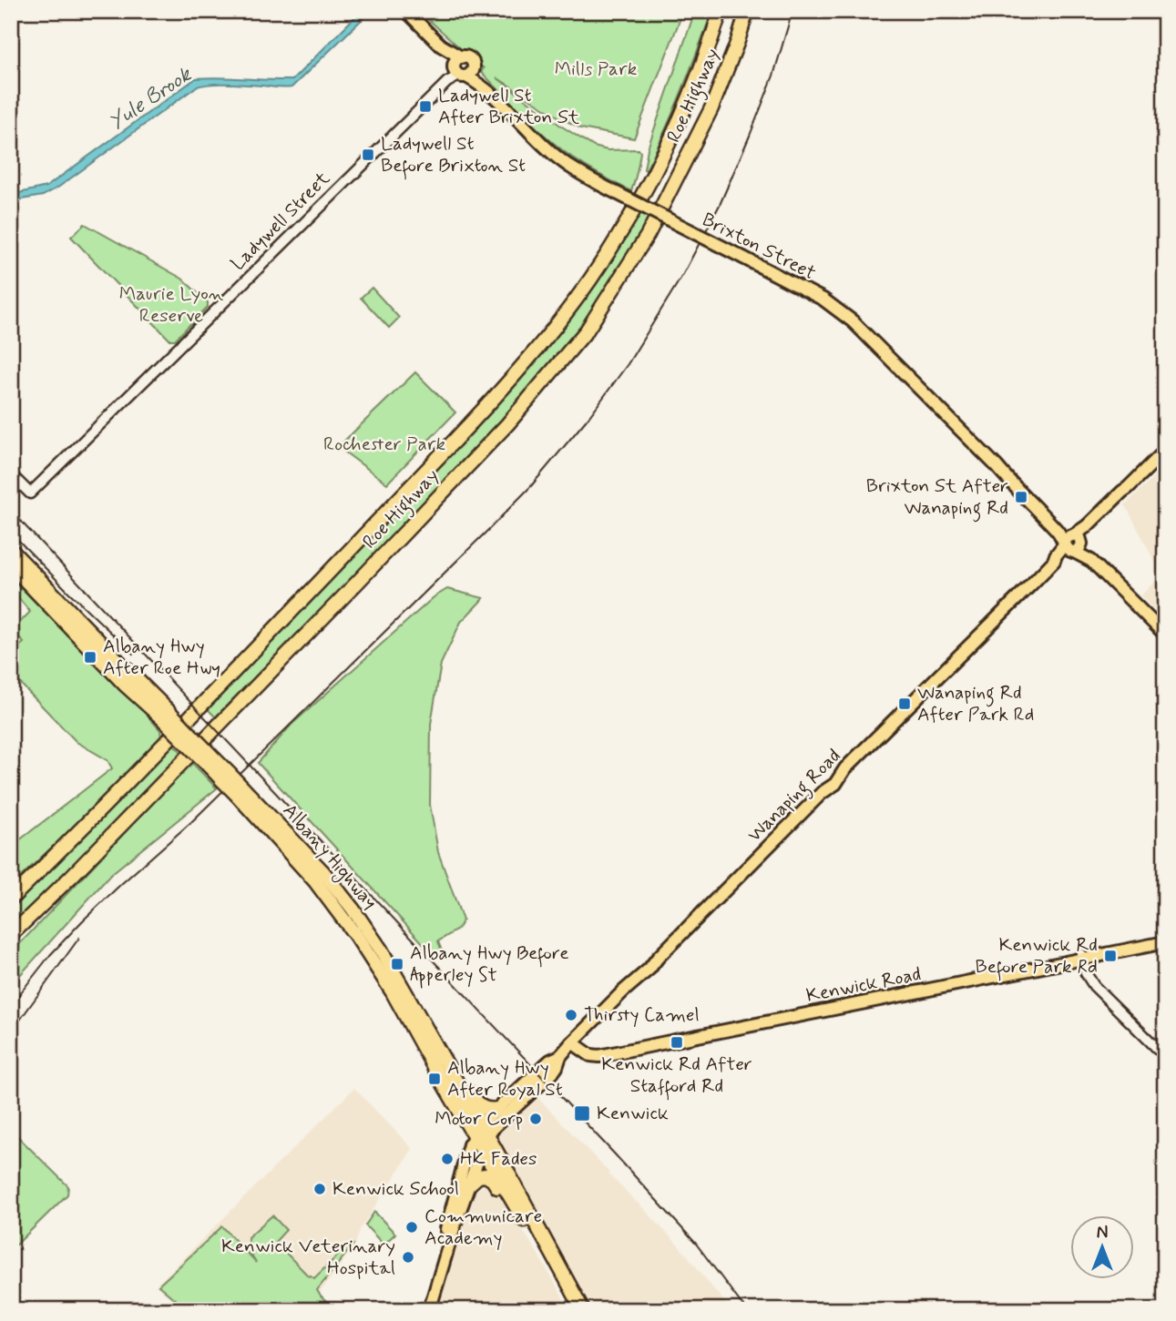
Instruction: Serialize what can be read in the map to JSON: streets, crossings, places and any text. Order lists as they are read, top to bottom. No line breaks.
{"streets":{"highway":["Roe Highway","Albany Highway"],"main road":["Brixton Street","Wanaping Road","Kenwick Road"],"street":["Ladywell Street"]},"crossings":[["Ladywell Street","Brixton Street"],["Brixton Street","Wanaping Road"],["Wanaping Road","Albany Highway"],["Wanaping Road","Kenwick Road"]],"water":["Yule Brook"],"parks":["Mills Park","Maurie Lyon Reserve","Rochester Park"],"places":{"transit":["Ladywell St After Brixton St","Ladywell St Before Brixton St","Brixton St After Wanaping Rd","Albany Hwy After Roe Hwy","Wanaping Rd After Park Rd","Kenwick Rd Before Park Rd","Albany Hwy Before Apperley St","Kenwick Rd After Stafford Rd","Albany Hwy After Royal St","Kenwick"],"other":["Thirsty Camel","Motor Corp","HK Fades","Kenwick School","Communicare Academy","Kenwick Veterinary Hospital"]},"north":"top"}
